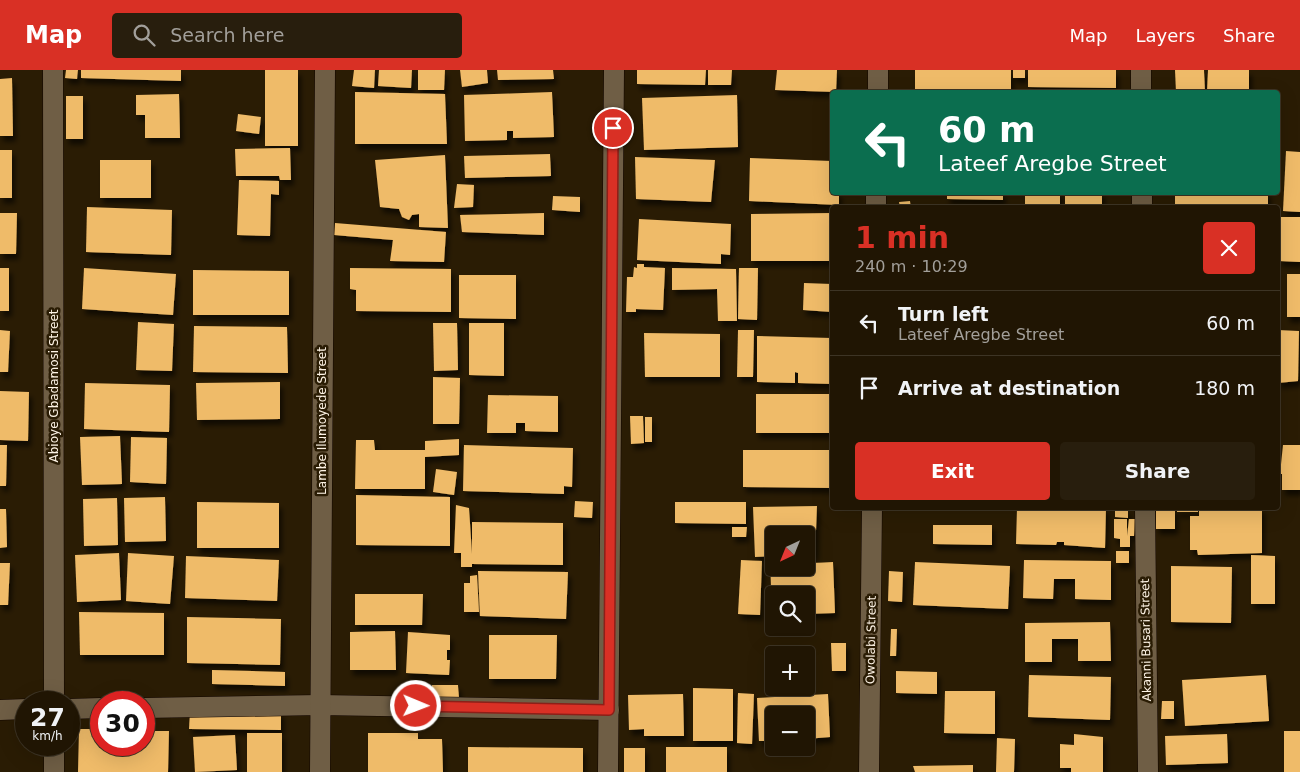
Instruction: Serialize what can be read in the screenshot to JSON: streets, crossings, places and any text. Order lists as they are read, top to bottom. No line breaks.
{"streets":{"street":["Abioye Gbadamosi Street","Lambe Ilumoyede Street","Owolabi Street","Akanni Busari Street"]},"north":"bottom left","page":{"header":"Map","search":"Search here","nav":["Map","Layers","Share"],"turn":["60 m","Lateef Aregbe Street"],"heading":["1 min","240 m · 10:29"],"list":[{"name":"Turn left","note":"Lateef Aregbe Street","value":"60 m"},{"name":"Arrive at destination","value":"180 m"}],"buttons":["Exit","Share"],"map_buttons":["+","−"],"speed":"27 km/h","limit":"30"}}
